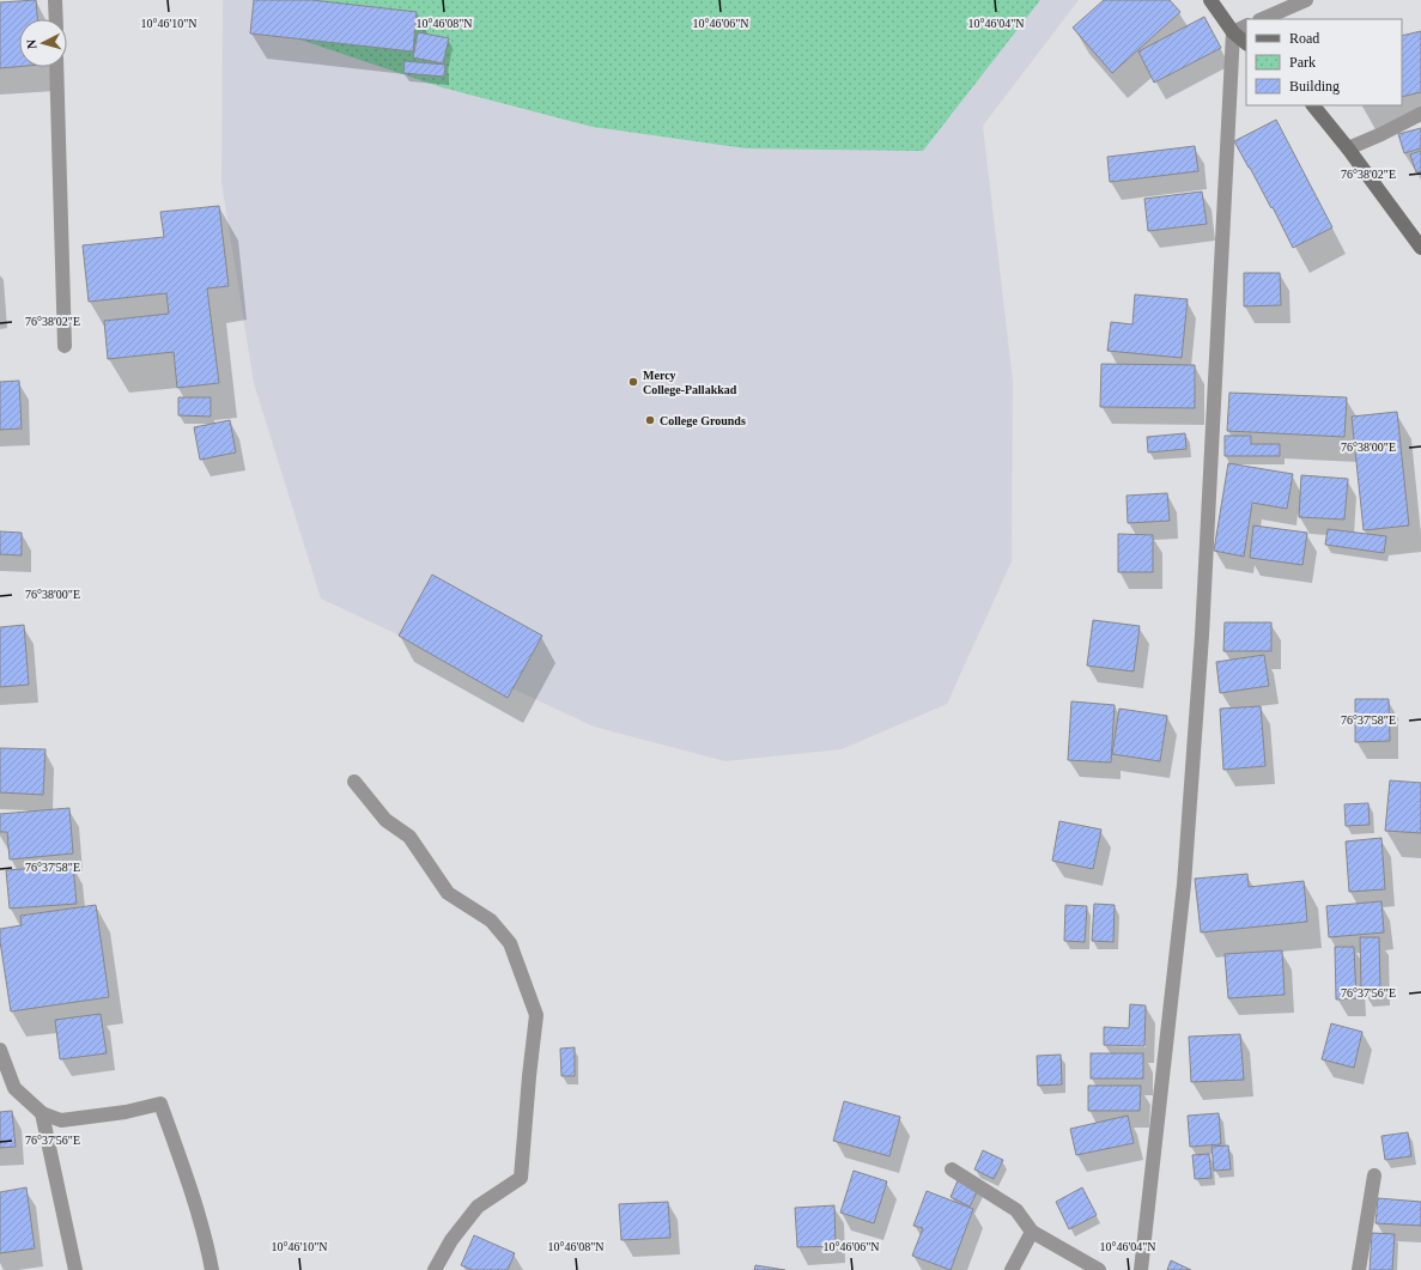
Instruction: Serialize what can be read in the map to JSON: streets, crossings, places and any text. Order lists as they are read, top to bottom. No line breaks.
{"places":["Mercy College-Pallakkad","College Grounds"],"legend":["Road","Park","Building"],"north":"left","coordinates":["10°46'10\"N","10°46'08\"N","10°46'06\"N","10°46'04\"N","76°38'02\"E","76°38'00\"E","76°37'58\"E","76°37'56\"E"]}
